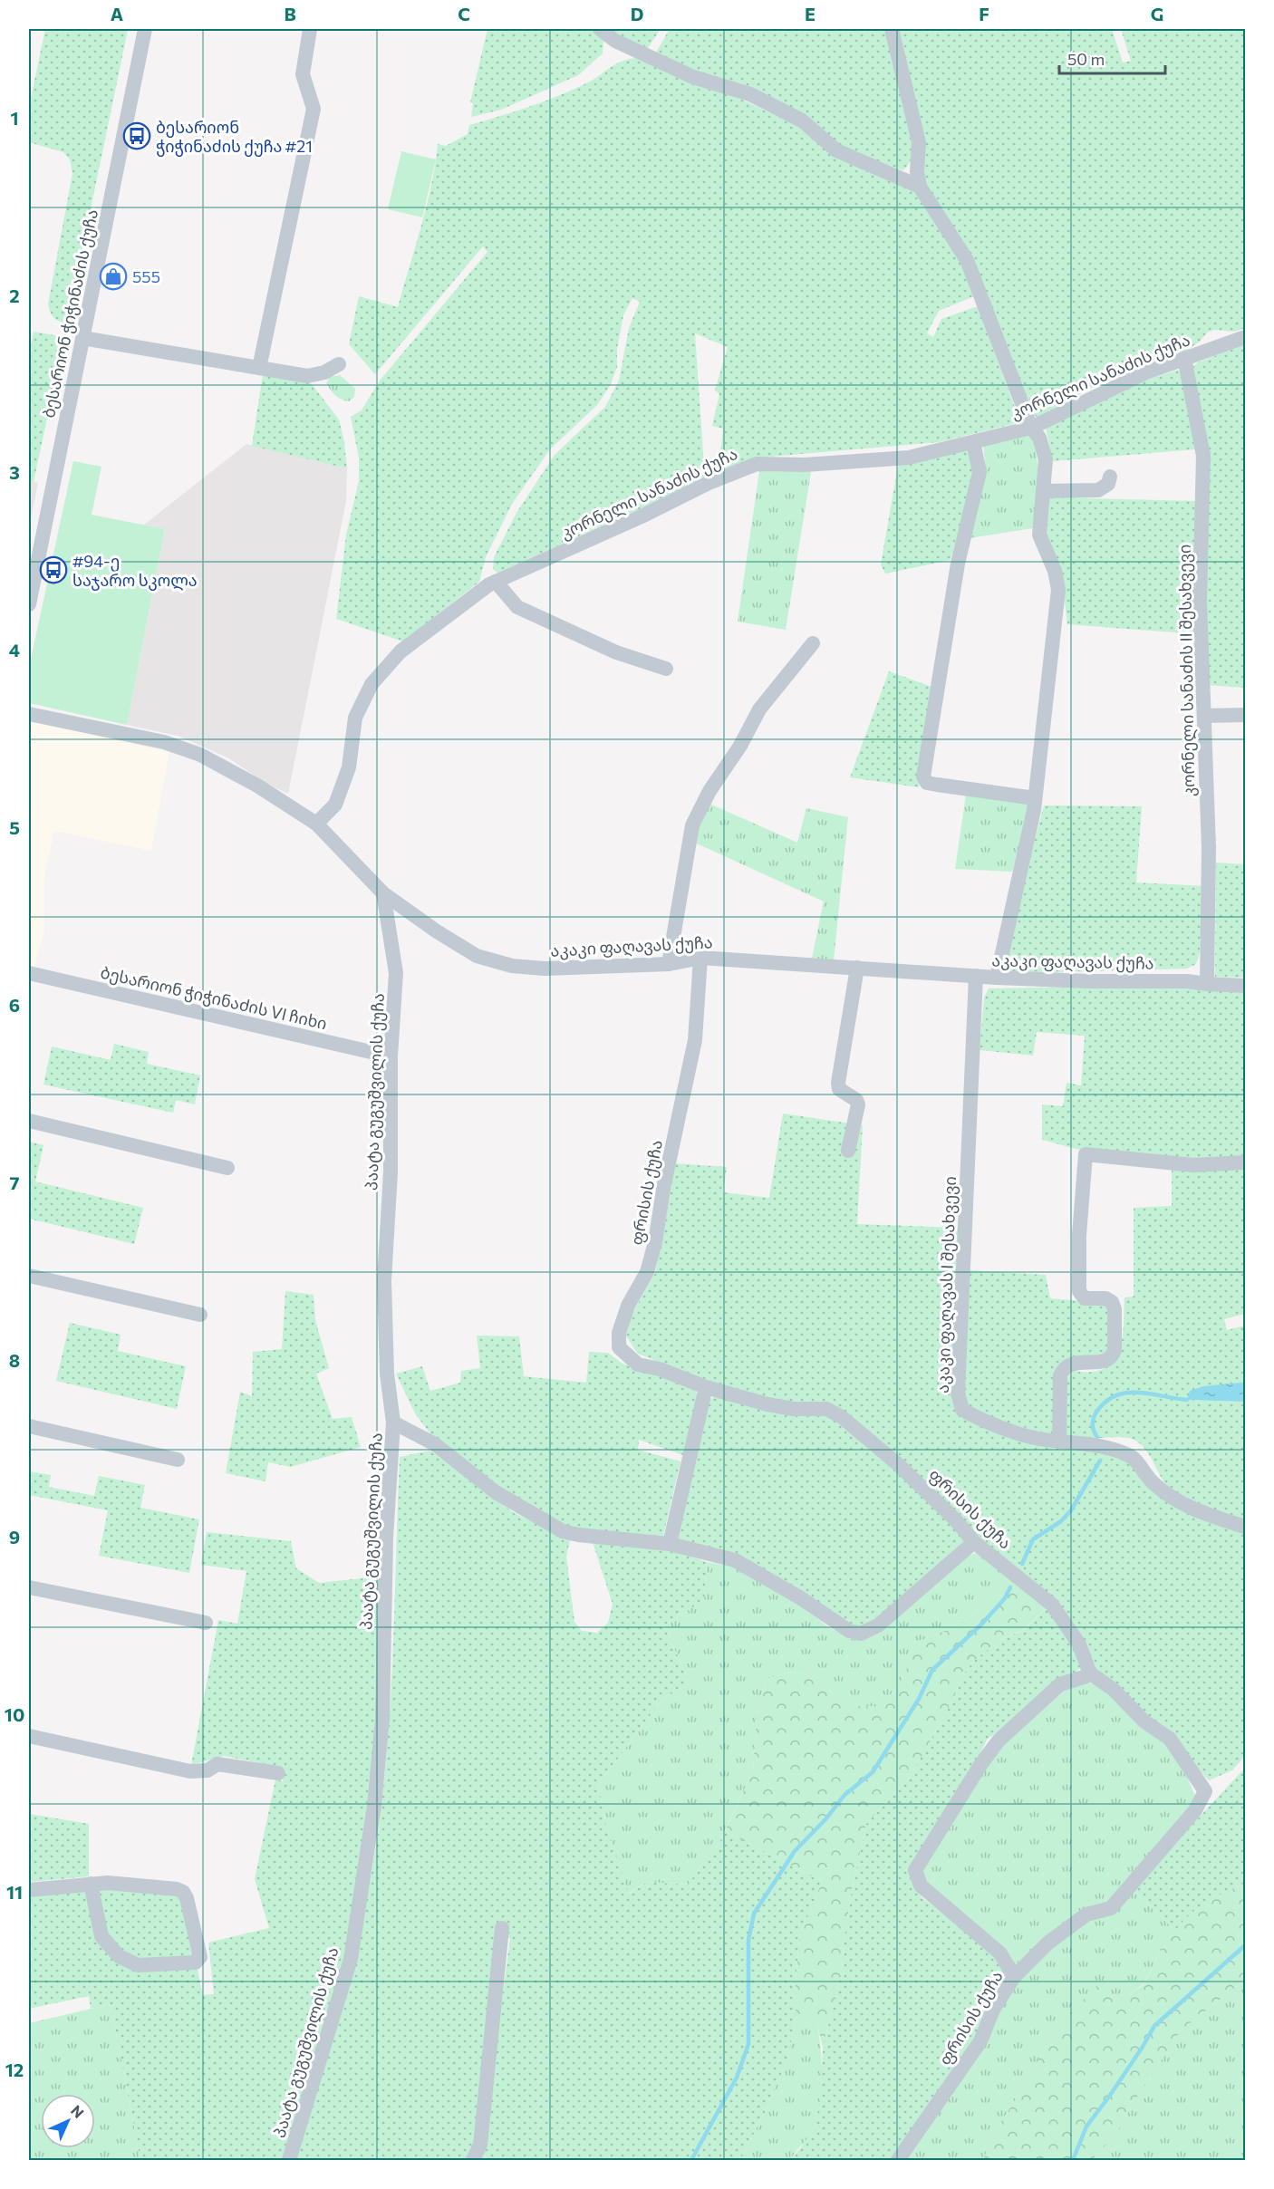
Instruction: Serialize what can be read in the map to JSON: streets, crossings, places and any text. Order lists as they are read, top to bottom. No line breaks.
{"streets":{"street":["ბესარიონ ჭიჭინაძის ქუჩა","კორნელი სანაძის ქუჩა","კორნელი სანაძის II შესახვევი","აკაკი ფაღავას ქუჩა","ბესარიონ ჭიჭინაძის VI ჩიხი","პაატა გუგუშვილის ქუჩა","ფრისის ქუჩა","აკაკი ფაღავას I შესახვევი"]},"crossings":[["კორნელი სანაძის ქუჩა","კორნელი სანაძის II შესახვევი"],["კორნელი სანაძის ქუჩა","აკაკი ფაღავას ქუჩა"],["კორნელი სანაძის II შესახვევი","აკაკი ფაღავას ქუჩა"],["აკაკი ფაღავას ქუჩა","პაატა გუგუშვილის ქუჩა"],["აკაკი ფაღავას ქუჩა","ფრისის ქუჩა"],["აკაკი ფაღავას ქუჩა","აკაკი ფაღავას I შესახვევი"],["ბესარიონ ჭიჭინაძის VI ჩიხი","პაატა გუგუშვილის ქუჩა"]],"places":{"bus stop":["ბესარიონ ჭიჭინაძის ქუჩა #21","#94-ე საჯარო სკოლა"],"shop":["555"]},"scale_bar":"50 m","north":"top right","grid":{"columns":["A","B","C","D","E","F","G"],"rows":["1","2","3","4","5","6","7","8","9","10","11","12"]}}
